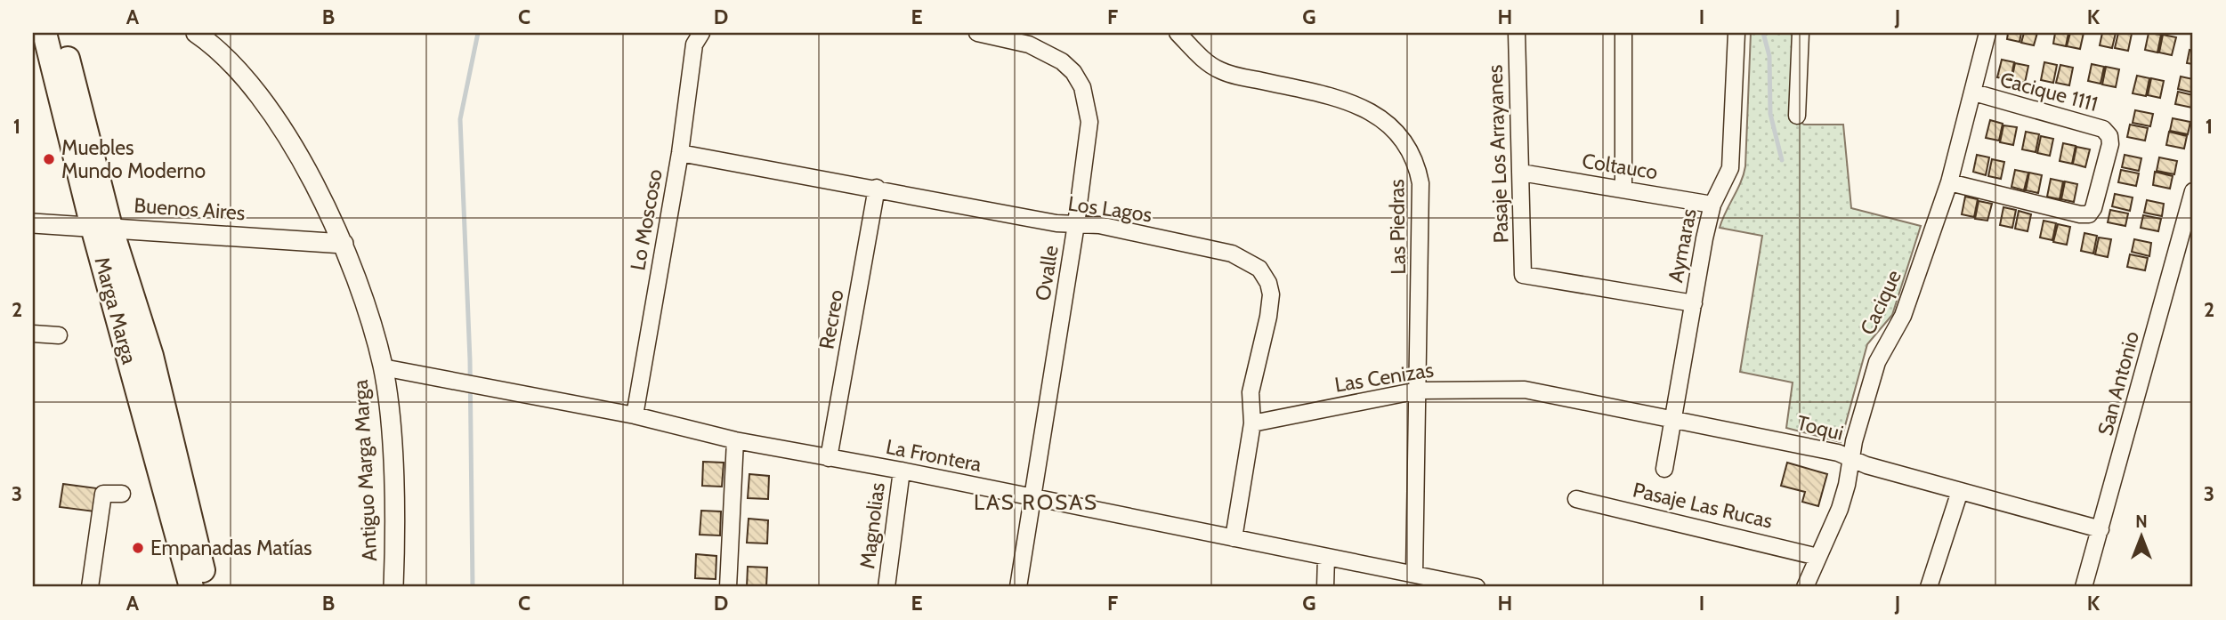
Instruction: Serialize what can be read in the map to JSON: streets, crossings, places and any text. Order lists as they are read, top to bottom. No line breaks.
{"streets":{"main road":["Marga Marga"],"street":["Cacique 1111","Pasaje Los Arrayanes","Coltauco","Buenos Aires","Los Lagos","Lo Moscoso","Las Piedras","Aymaras","Ovalle","Cacique","Recreo","Las Cenizas","San Antonio","Toqui","La Frontera","Antiguo Marga Marga","Pasaje Las Rucas","Magnolias"]},"crossings":[["Cacique 1111","Cacique"],["Pasaje Los Arrayanes","Coltauco"],["Pasaje Los Arrayanes","Aymaras"],["Coltauco","Aymaras"],["Buenos Aires","Marga Marga"],["Buenos Aires","Antiguo Marga Marga"],["Los Lagos","Lo Moscoso"],["Los Lagos","Ovalle"],["Los Lagos","Recreo"],["Los Lagos","Las Cenizas"],["Los Lagos","La Frontera"],["Lo Moscoso","La Frontera"],["Las Piedras","Las Cenizas"],["Las Piedras","La Frontera"],["Aymaras","Toqui"],["Ovalle","La Frontera"],["Cacique","Toqui"],["Cacique","Pasaje Las Rucas"],["Recreo","La Frontera"],["Las Cenizas","Toqui"],["San Antonio","Toqui"],["La Frontera","Antiguo Marga Marga"],["La Frontera","Magnolias"]],"districts":["LAS ROSAS"],"places":["Muebles Mundo Moderno","Empanadas Matías"],"north":"top","grid":{"columns":["A","B","C","D","E","F","G","H","I","J","K"],"rows":["1","2","3"]}}
